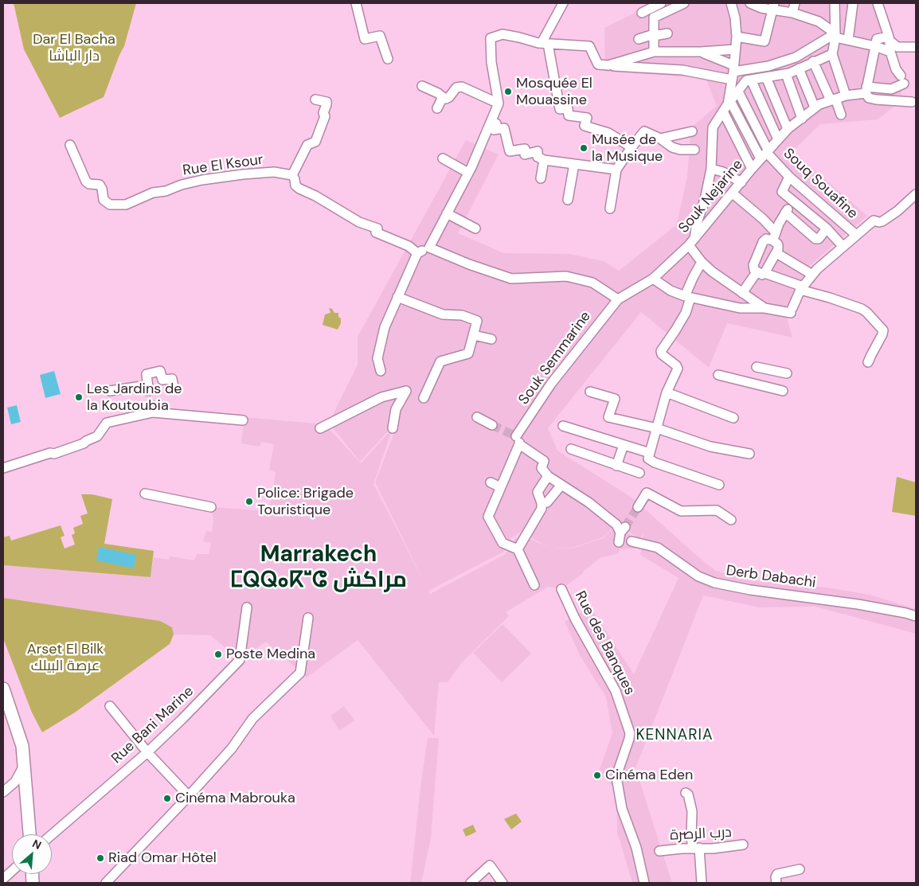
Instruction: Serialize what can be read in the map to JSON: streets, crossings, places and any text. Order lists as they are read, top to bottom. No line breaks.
{"streets":{"street":["Rue El Ksour","Souq Souafine","Souk Nejarine","Souk Semmarine","Derb Dabachi","Rue des Banques","Rue Bani Marine","درب الرصرة"]},"crossings":[["Souq Souafine","Souk Nejarine"],["Souk Nejarine","Souk Semmarine"]],"districts":["Marrakech ⵎⵕⵕⴰⴽⵯⵛ مراكش","KENNARIA"],"parks":["Dar El Bacha دار الباشا","Arset El Bilk عرصة البيلك"],"places":["Mosquée El Mouassine","Musée de la Musique","Les Jardins de la Koutoubia","Police: Brigade Touristique","Poste Medina","Cinéma Eden","Cinéma Mabrouka","Riad Omar Hôtel"],"north":"top right"}
